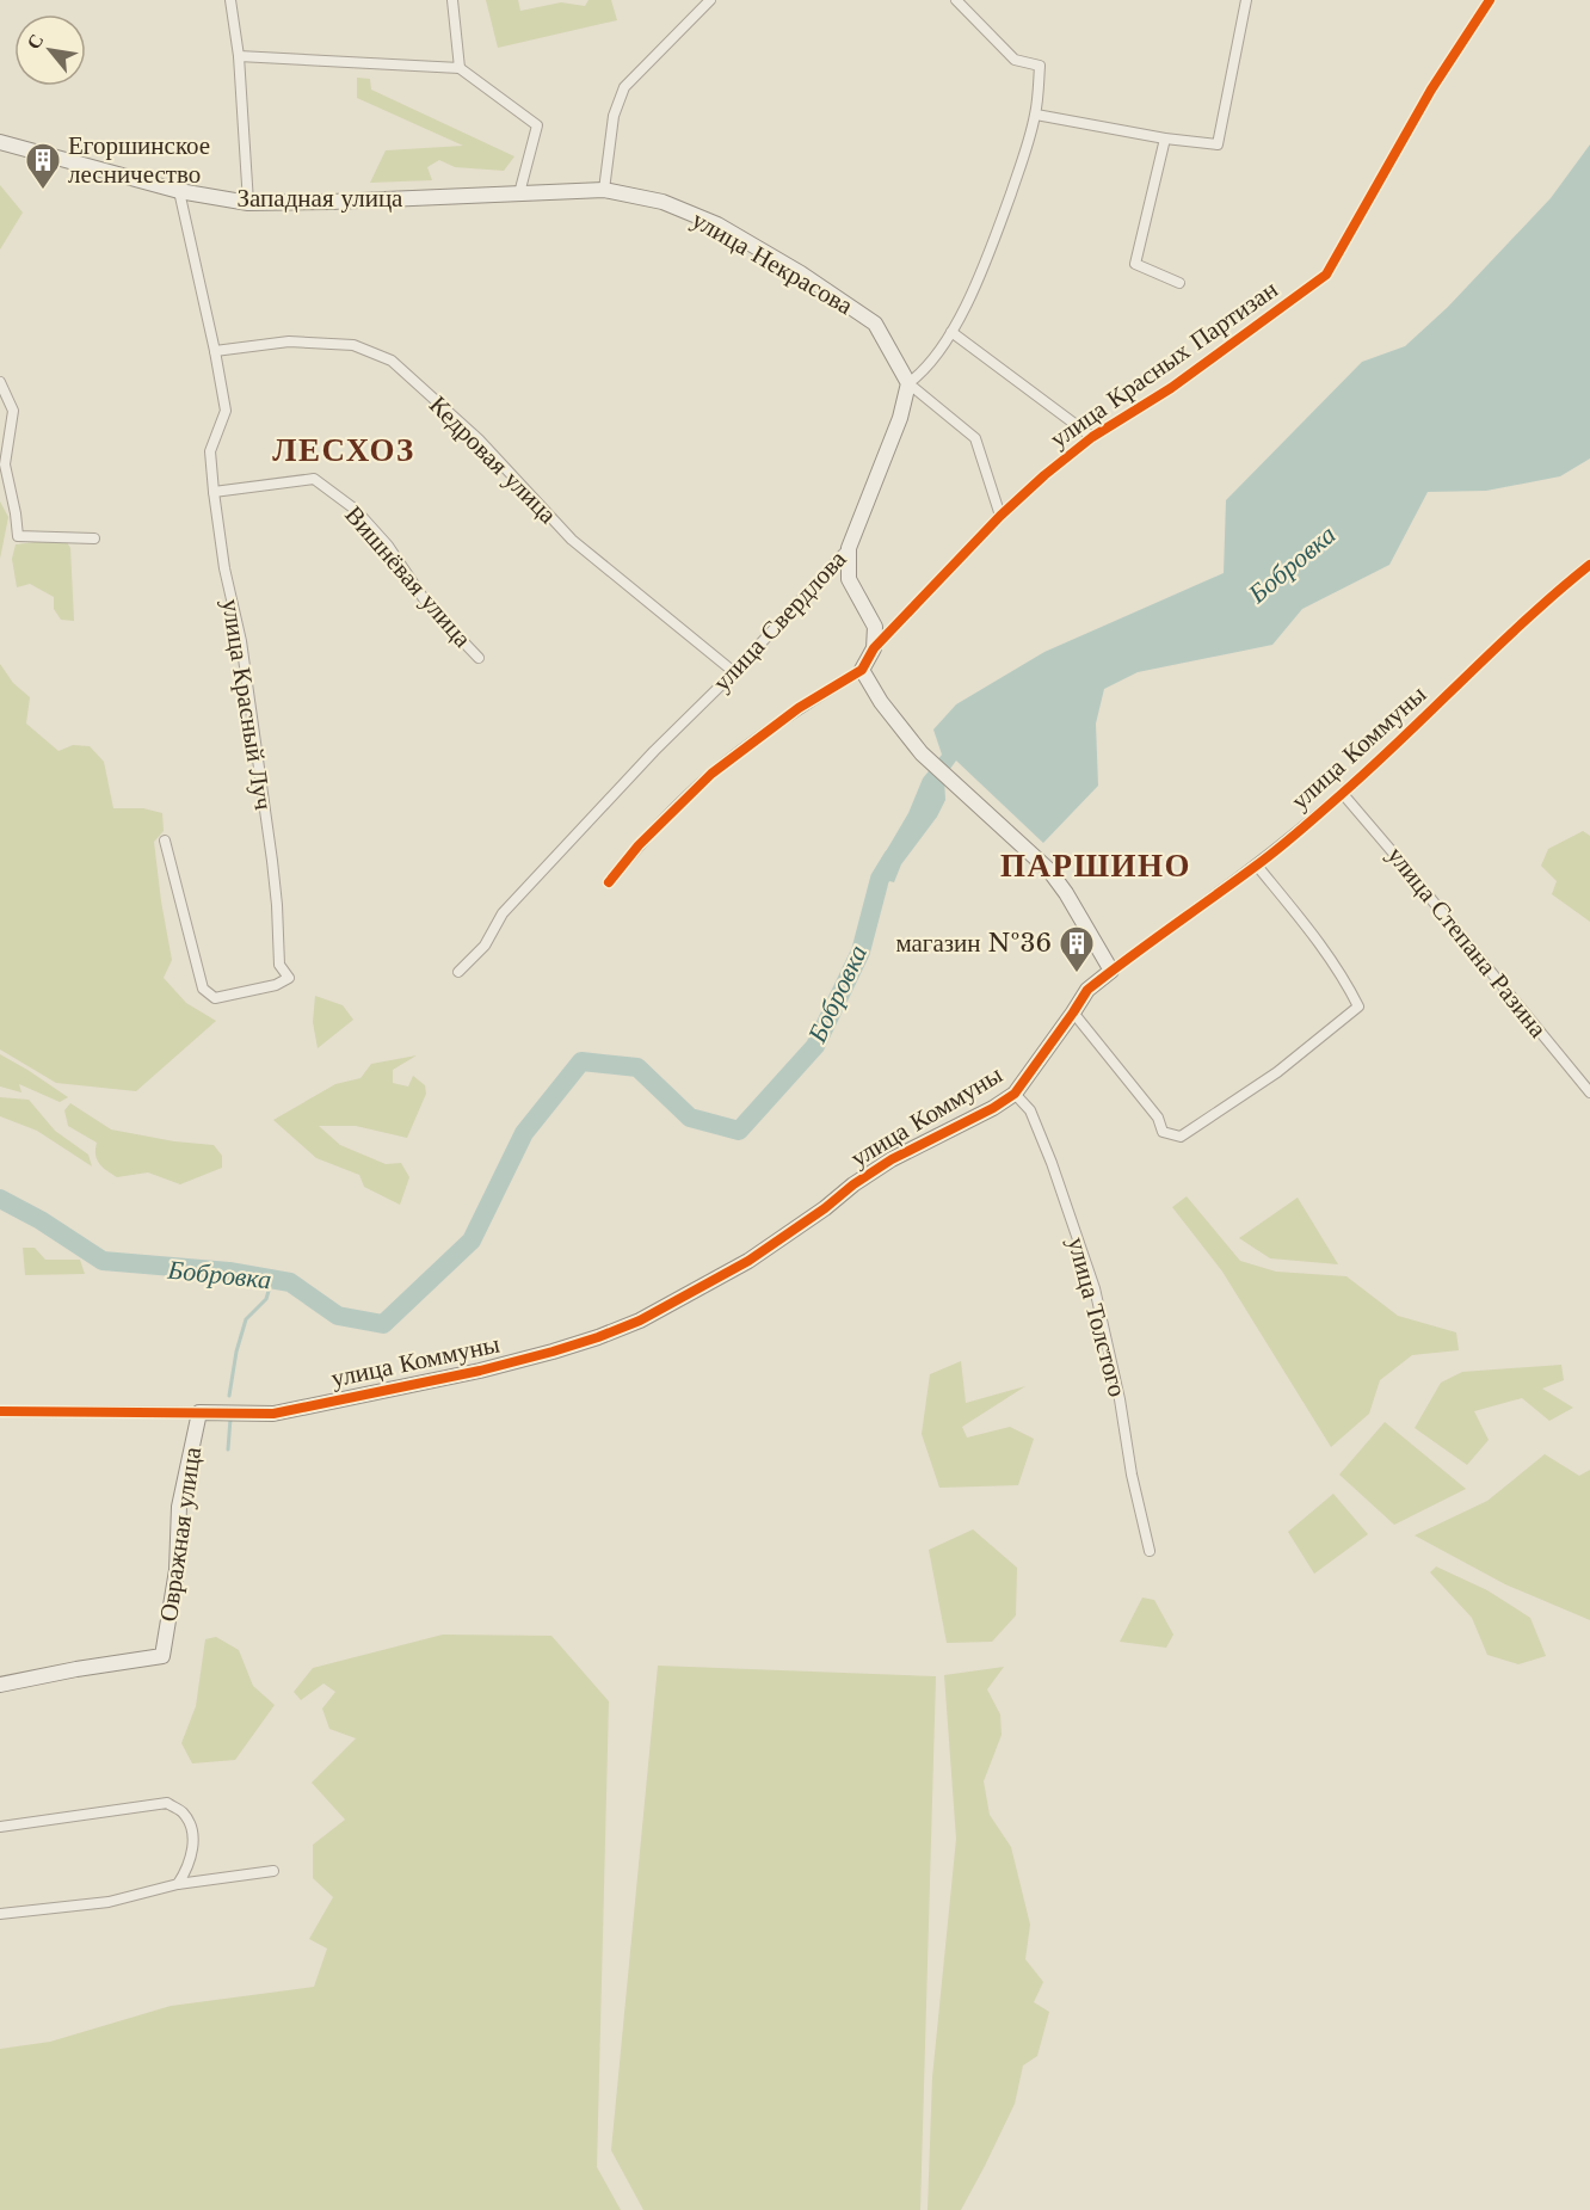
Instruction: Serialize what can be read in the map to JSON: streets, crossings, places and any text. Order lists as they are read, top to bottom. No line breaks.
{"streets":{"street":["Западная улица","улица Некрасова","улица Красных Партизан","Кедровая улица","Вишнёвая улица","улица Свердлова","улица Красный Луч","улица Коммуны","улица Степана Разина","улица Толстого","Овражная улица"]},"crossings":[["Западная улица","улица Некрасова"],["Западная улица","улица Красный Луч"],["улица Некрасова","улица Красных Партизан"],["улица Некрасова","улица Свердлова"],["Кедровая улица","улица Свердлова"],["Кедровая улица","улица Красный Луч"],["Вишнёвая улица","улица Красный Луч"],["улица Коммуны","улица Степана Разина"],["улица Коммуны","улица Толстого"],["улица Коммуны","Овражная улица"]],"districts":["ЛЕСХОЗ","ПАРШИНО"],"water":["Бобровка"],"places":{"building":["Егоршинское лесничество","магазин №36"]},"north":"top left"}
